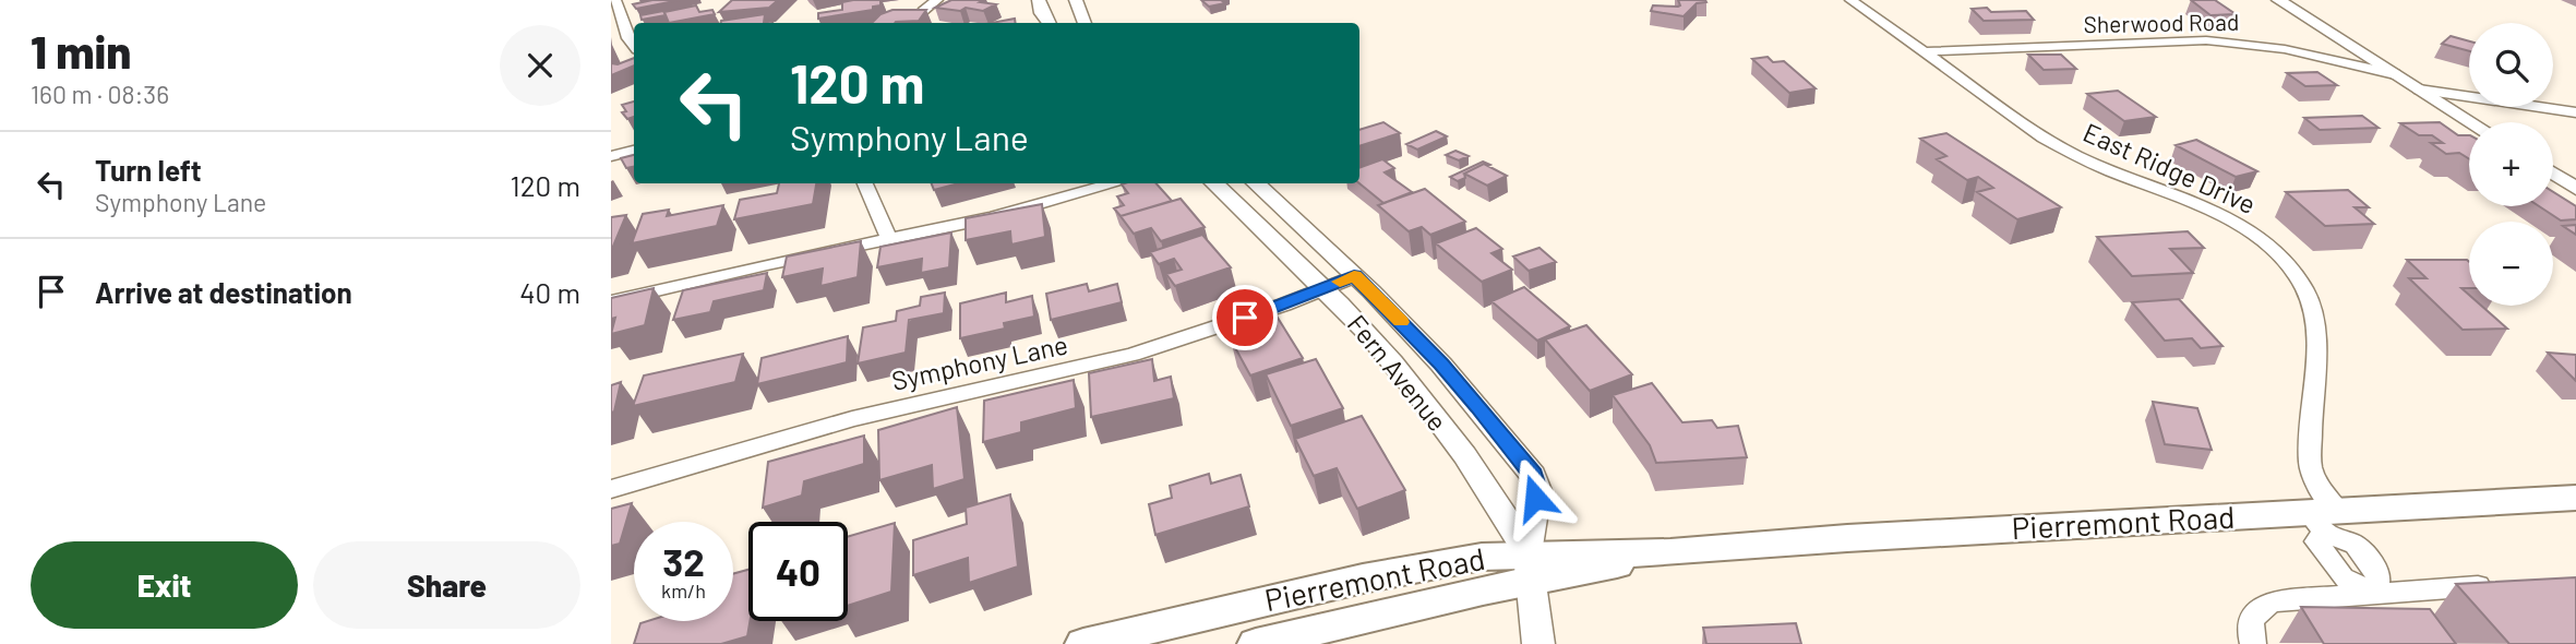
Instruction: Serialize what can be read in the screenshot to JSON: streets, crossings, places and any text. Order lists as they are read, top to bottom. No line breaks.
{"streets":{"main road":["Pierremont Road"],"street":["Sherwood Road","East Ridge Drive","Symphony Lane","Fern Avenue"]},"crossings":[["Sherwood Road","East Ridge Drive"],["East Ridge Drive","Pierremont Road"],["Symphony Lane","Fern Avenue"],["Fern Avenue","Pierremont Road"]],"page":{"heading":["1 min","160 m · 08:36"],"map_buttons":["+","−"],"turn":["120 m","Symphony Lane"],"list":[{"name":"Turn left","note":"Symphony Lane","value":"120 m"},{"name":"Arrive at destination","value":"40 m"}],"speed":"32 km/h","limit":"40","buttons":["Exit","Share"]}}
